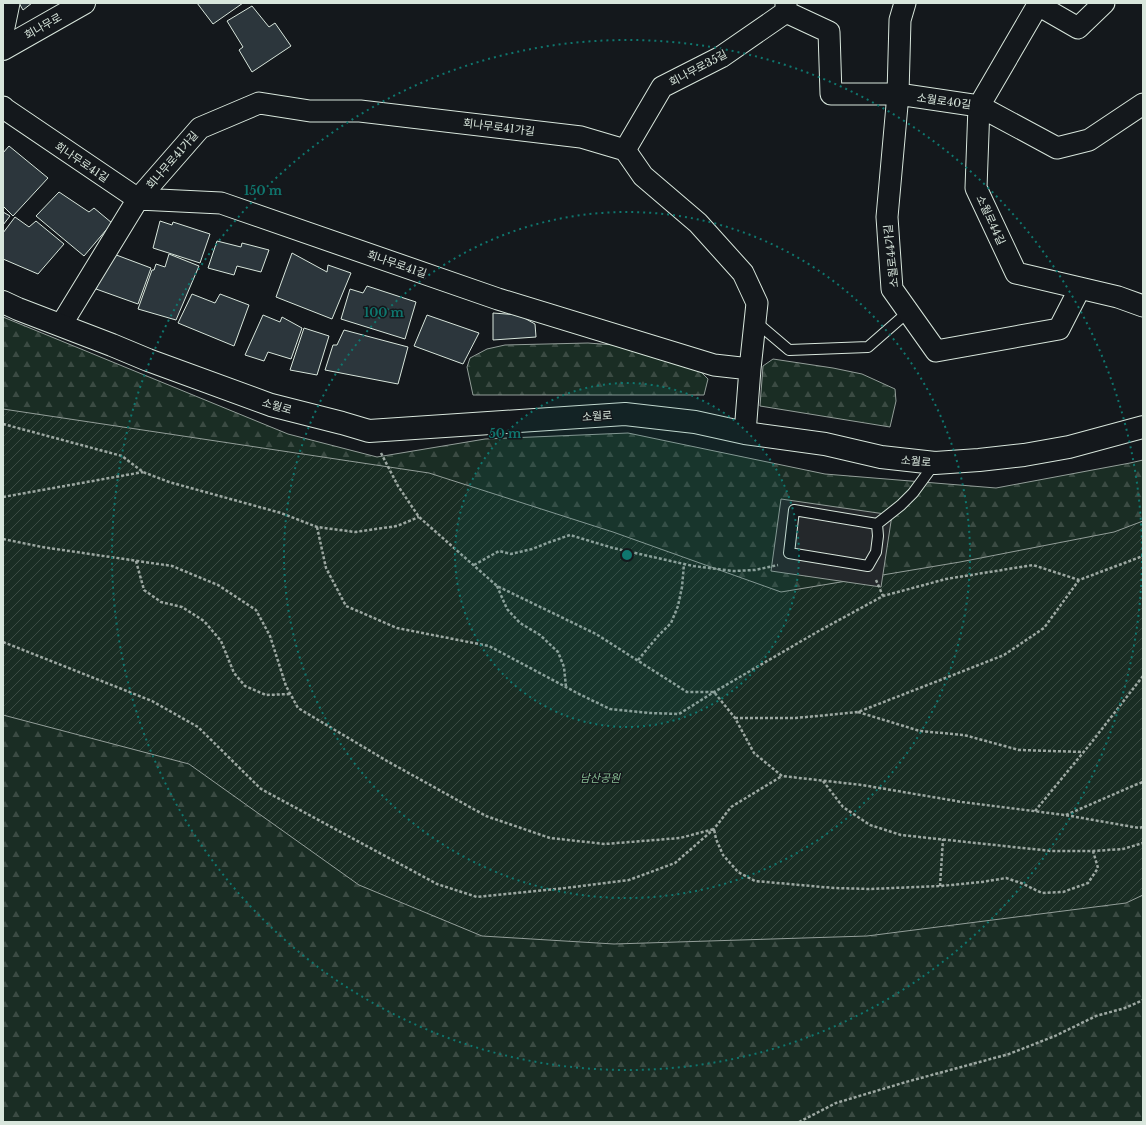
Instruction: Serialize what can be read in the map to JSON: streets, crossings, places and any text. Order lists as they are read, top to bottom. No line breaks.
{"streets":{"main road":["회나무로","소월로"],"street":["회나무로35길","소월로40길","회나무로41가길","회나무로41길","소월로44길","소월로44가길"]},"crossings":[["회나무로35길","소월로40길"],["회나무로35길","회나무로41가길"],["소월로40길","소월로44길"],["소월로40길","소월로44가길"],["회나무로41가길","회나무로41길"],["소월로44길","소월로44가길"]],"parks":["남산공원"],"rings":["150 m","100 m","50 m"]}
